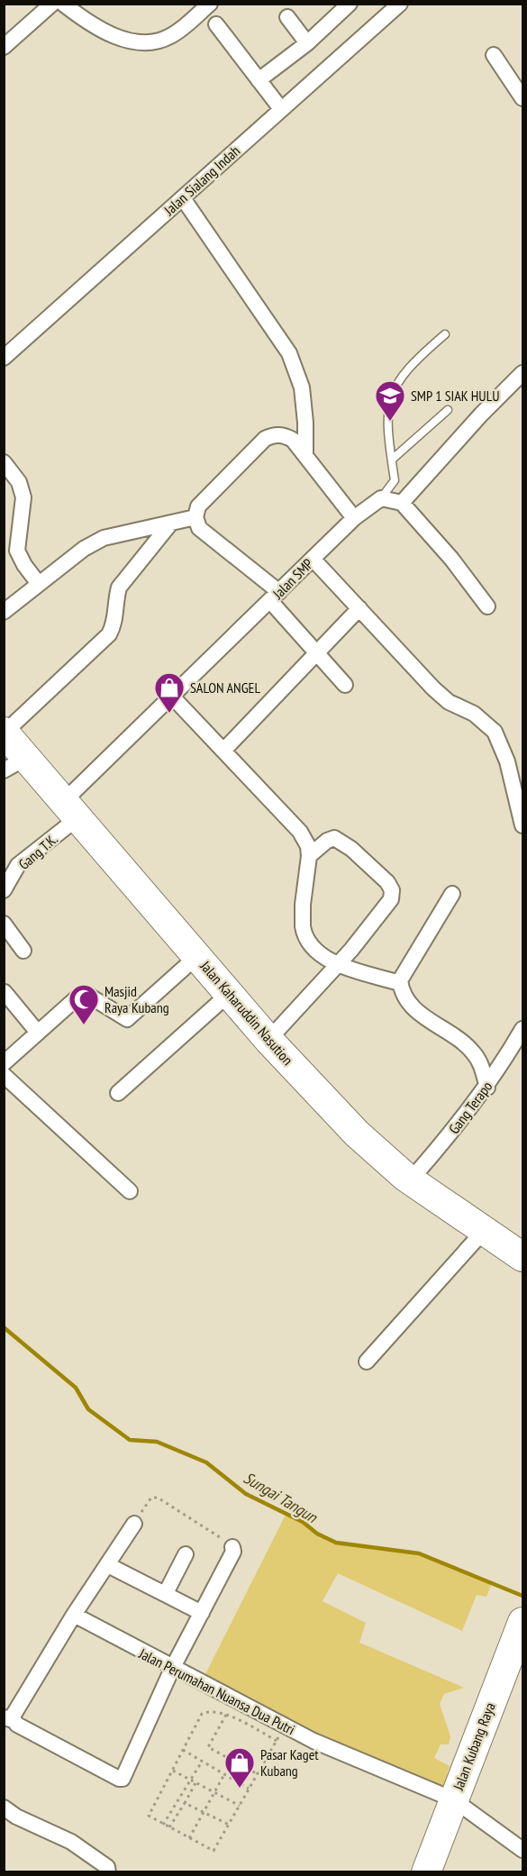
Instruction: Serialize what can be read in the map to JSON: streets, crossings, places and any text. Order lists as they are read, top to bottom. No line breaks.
{"streets":{"highway":["Jalan Kaharuddin Nasution","Jalan Kubang Raya"],"street":["Jalan Sialang Indah","Jalan SMP","Gang T.K.","Gang Terapo","Jalan Perumahan Nuansa Dua Putri"]},"crossings":[["Jalan SMP","Gang T.K."],["Jalan SMP","Jalan Kaharuddin Nasution"],["Gang T.K.","Jalan Kaharuddin Nasution"],["Jalan Kaharuddin Nasution","Gang Terapo"],["Jalan Perumahan Nuansa Dua Putri","Jalan Kubang Raya"]],"water":["Sungai Tangun"],"places":{"school or university":["SMP 1 SIAK HULU"],"shop":["SALON ANGEL","Pasar Kaget Kubang"],"mosque":["Masjid Raya Kubang"]}}
